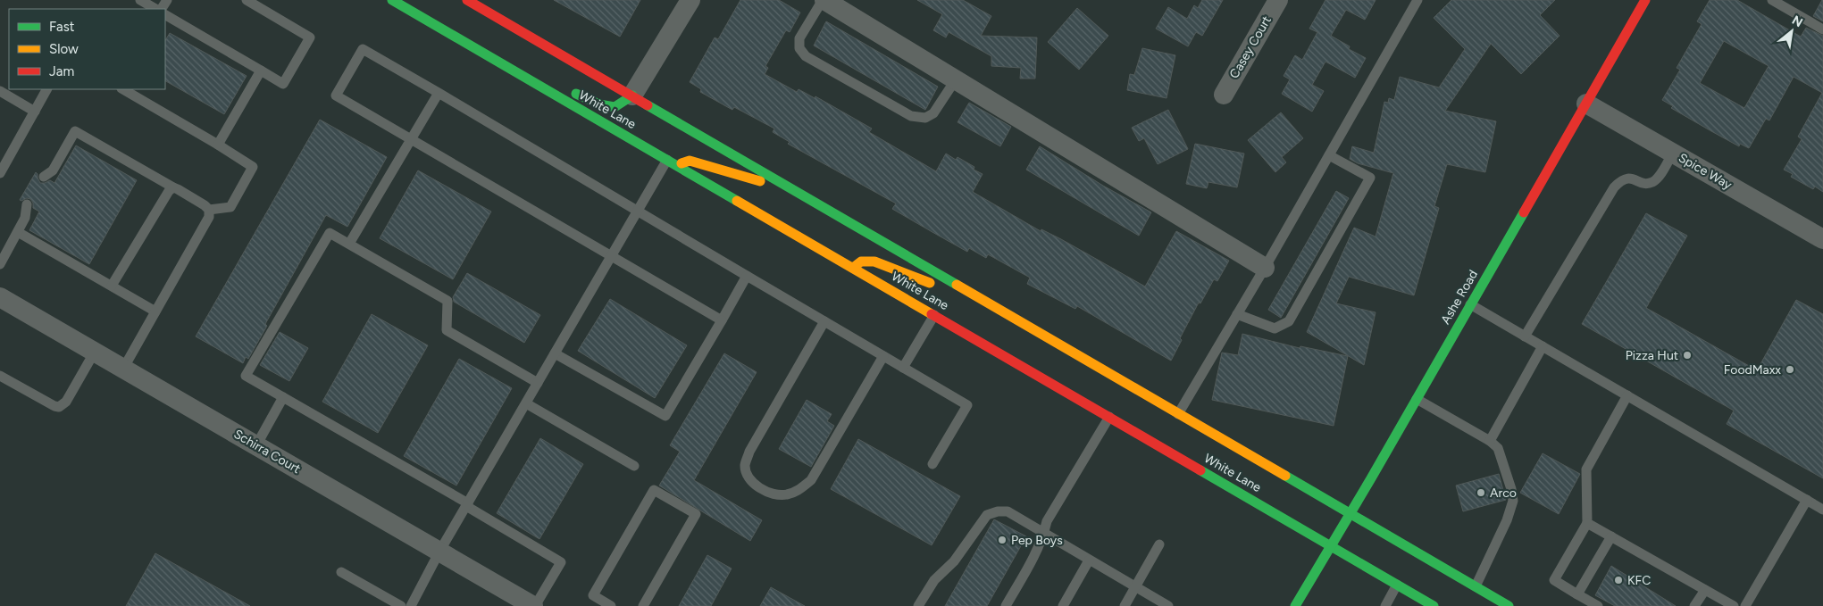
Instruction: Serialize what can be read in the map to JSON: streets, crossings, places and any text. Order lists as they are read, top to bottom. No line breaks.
{"streets":{"main road":["White Lane","Ashe Road"],"street":["Casey Court","Spice Way","Schirra Court"]},"crossings":[["White Lane","Ashe Road"],["Spice Way","Ashe Road"]],"places":["Pizza Hut","FoodMaxx","Arco","Pep Boys","KFC"],"legend":["Fast","Slow","Jam"],"north":"top right"}
